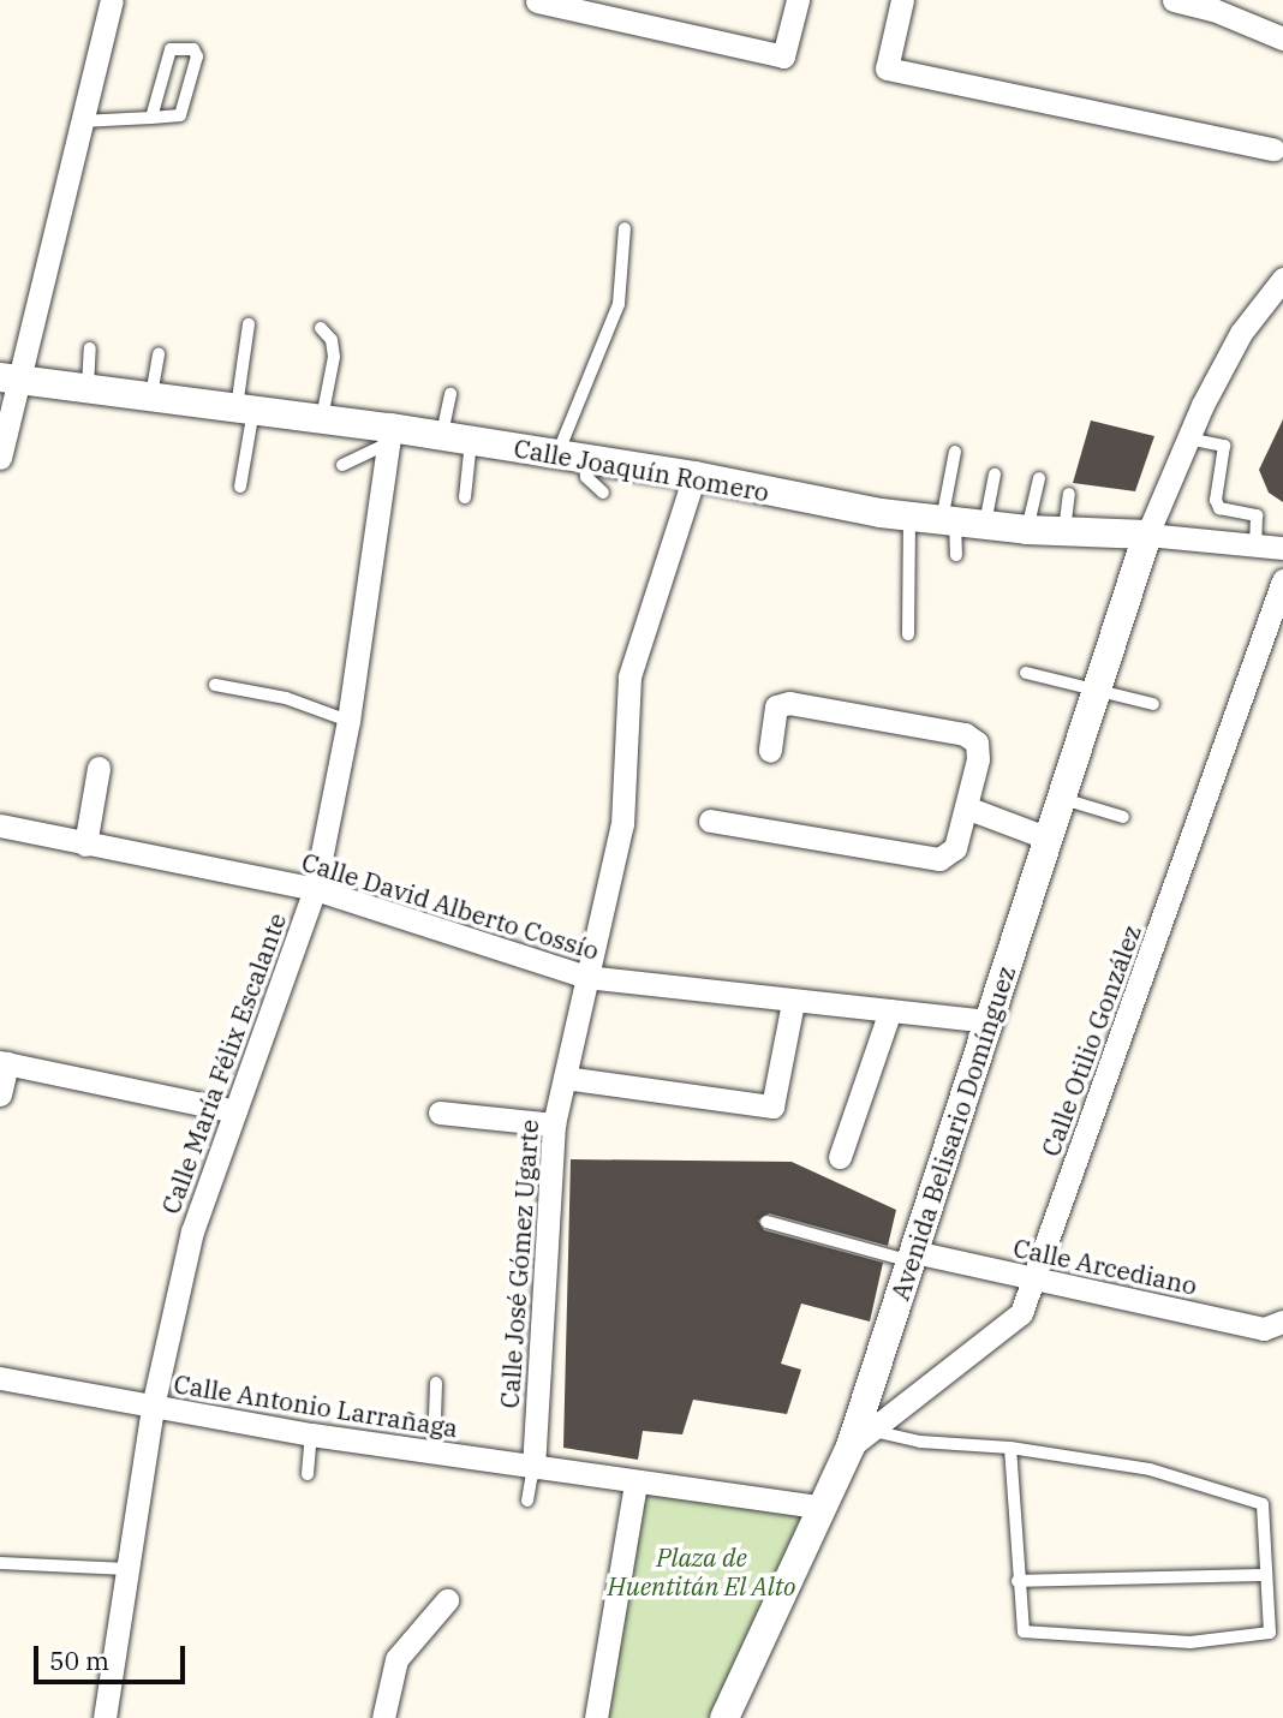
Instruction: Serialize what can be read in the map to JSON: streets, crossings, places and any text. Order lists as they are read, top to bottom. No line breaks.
{"streets":{"street":["Calle Joaquín Romero","Calle David Alberto Cossío","Calle Otilio González","Calle María Félix Escalante","Avenida Belisario Domínguez","Calle José Gómez Ugarte","Calle Arcediano","Calle Antonio Larrañaga"]},"crossings":[["Calle Joaquín Romero","Calle María Félix Escalante"],["Calle Joaquín Romero","Avenida Belisario Domínguez"],["Calle Joaquín Romero","Calle José Gómez Ugarte"],["Calle David Alberto Cossío","Calle María Félix Escalante"],["Calle David Alberto Cossío","Avenida Belisario Domínguez"],["Calle David Alberto Cossío","Calle José Gómez Ugarte"],["Calle Otilio González","Avenida Belisario Domínguez"],["Calle Otilio González","Calle Arcediano"],["Calle María Félix Escalante","Calle Antonio Larrañaga"],["Avenida Belisario Domínguez","Calle Arcediano"],["Avenida Belisario Domínguez","Calle Antonio Larrañaga"],["Calle José Gómez Ugarte","Calle Antonio Larrañaga"]],"parks":["Plaza de Huentitán El Alto"],"scale_bar":"50 m"}
